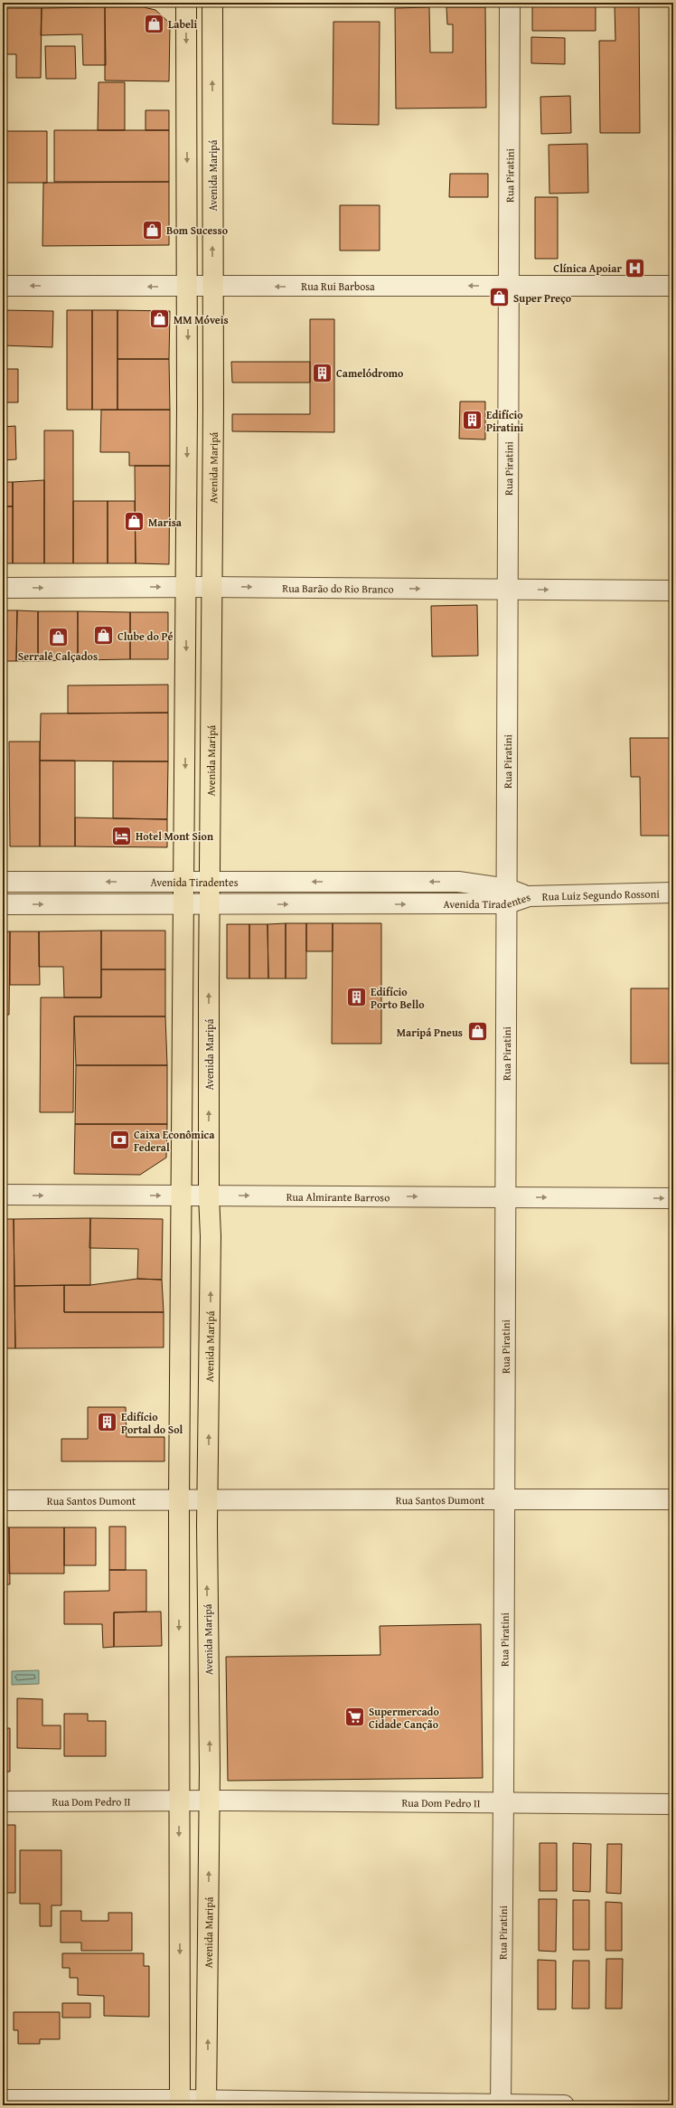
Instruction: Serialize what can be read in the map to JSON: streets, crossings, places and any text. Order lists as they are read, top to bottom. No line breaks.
{"streets":{"main road":["Avenida Maripá"],"street":["Rua Piratini","Rua Rui Barbosa","Rua Barão do Rio Branco","Avenida Tiradentes","Rua Luiz Segundo Rossoni","Rua Almirante Barroso","Rua Santos Dumont","Rua Dom Pedro II"]},"crossings":[["Avenida Maripá","Rua Rui Barbosa"],["Avenida Maripá","Rua Barão do Rio Branco"],["Avenida Maripá","Avenida Tiradentes"],["Avenida Maripá","Rua Almirante Barroso"],["Avenida Maripá","Rua Santos Dumont"],["Avenida Maripá","Rua Dom Pedro II"],["Rua Piratini","Rua Rui Barbosa"],["Rua Piratini","Rua Barão do Rio Branco"],["Rua Piratini","Avenida Tiradentes"],["Rua Piratini","Rua Almirante Barroso"],["Rua Piratini","Rua Santos Dumont"],["Rua Piratini","Rua Dom Pedro II"],["Avenida Tiradentes","Rua Luiz Segundo Rossoni"]],"one_way":["Rua Rui Barbosa","Rua Barão do Rio Branco","Rua Almirante Barroso"],"places":{"shop":["Labeli","Bom Sucesso","Super Preço","MM Móveis","Marisa","Clube do Pé","Serralê Calçados","Maripá Pneus"],"hospital":["Clínica Apoiar"],"building":["Camelódromo","Edifício Piratini","Edifício Porto Bello","Edifício Portal do Sol"],"hotel":["Hotel Mont Sion"],"bank":["Caixa Econômica Federal"],"supermarket":["Supermercado Cidade Canção"]}}
